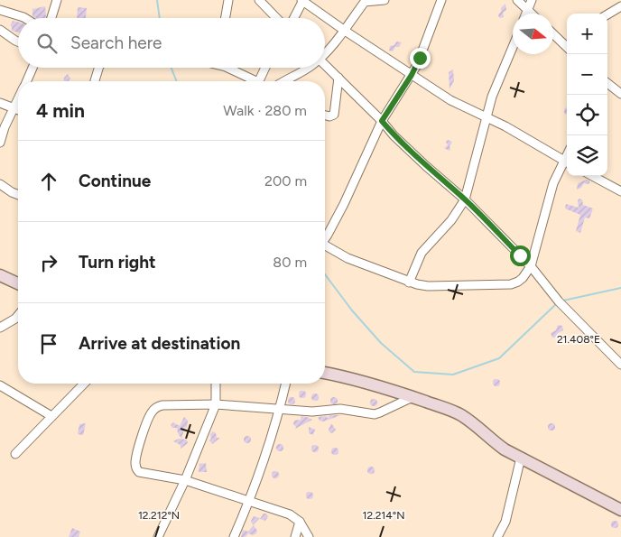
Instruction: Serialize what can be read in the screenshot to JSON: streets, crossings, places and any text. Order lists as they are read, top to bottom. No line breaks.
{"north":"right","page":{"map_buttons":["+","−"],"search":"Search here","heading":["4 min","Walk · 280 m"],"list":[["Continue","200 m"],["Turn right","80 m"],"Arrive at destination"]},"coordinates":["21.408°E","12.212°N","12.214°N"]}
